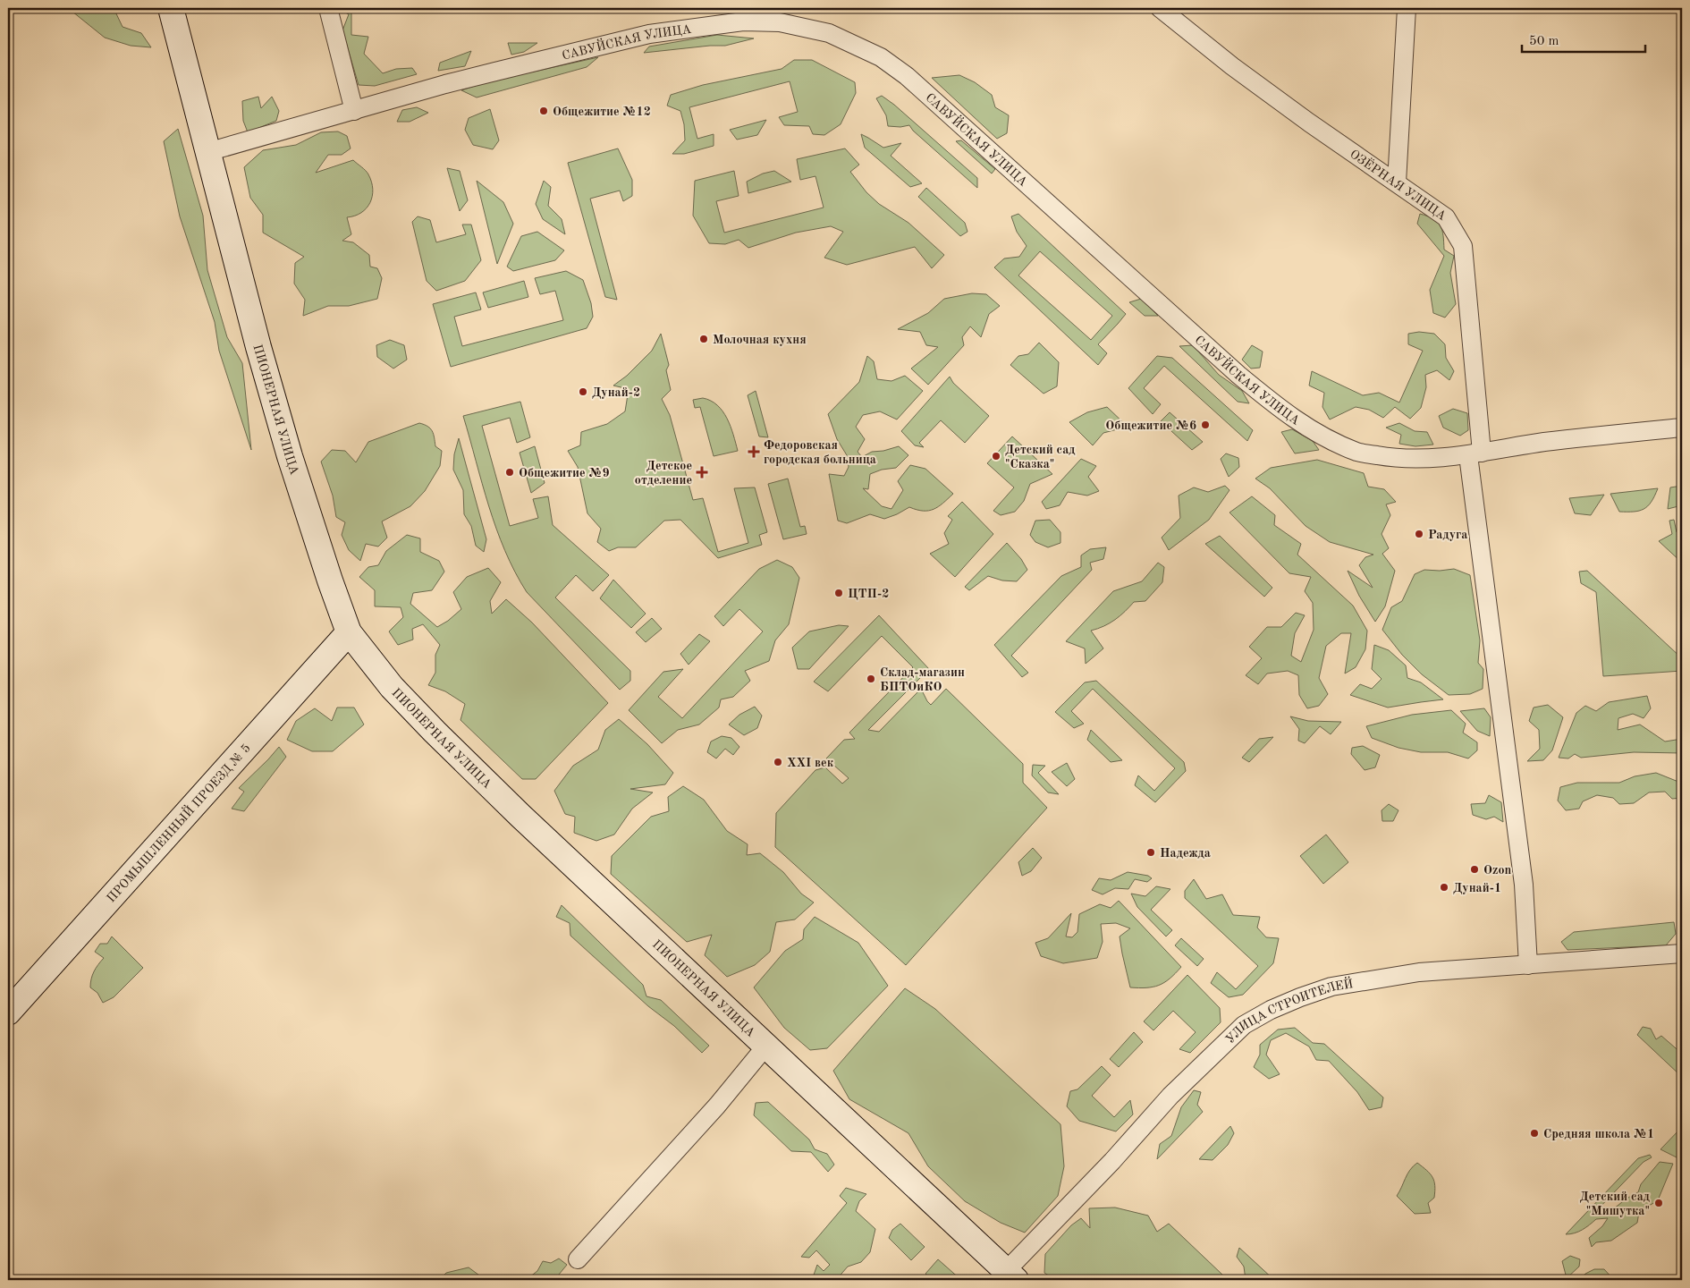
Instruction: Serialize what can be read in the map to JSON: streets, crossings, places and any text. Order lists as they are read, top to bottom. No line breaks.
{"streets":{"main road":["ПИОНЕРНАЯ УЛИЦА","ПРОМЫШЛЕННЫЙ ПРОЕЗД № 5"],"street":["САВУЙСКАЯ УЛИЦА","ОЗЁРНАЯ УЛИЦА","УЛИЦА СТРОИТЕЛЕЙ"]},"crossings":[["САВУЙСКАЯ УЛИЦА","ОЗЁРНАЯ УЛИЦА"],["САВУЙСКАЯ УЛИЦА","ПИОНЕРНАЯ УЛИЦА"],["ОЗЁРНАЯ УЛИЦА","УЛИЦА СТРОИТЕЛЕЙ"],["ПИОНЕРНАЯ УЛИЦА","ПРОМЫШЛЕННЫЙ ПРОЕЗД № 5"],["ПИОНЕРНАЯ УЛИЦА","УЛИЦА СТРОИТЕЛЕЙ"]],"places":{"other":["Общежитие №12","Молочная кухня","Дунай-2","Общежитие №6","Детский сад \"Сказка\"","Общежитие №9","Радуга","ЦТП-2","Склад-магазин БПТОиКО","XXI век","Надежда","Ozon","Дунай-1","Средняя школа №1","Детский сад \"Мишутка\""],"health":["Федоровская городская больница","Детское отделение"]},"scale_bar":"50 m"}
